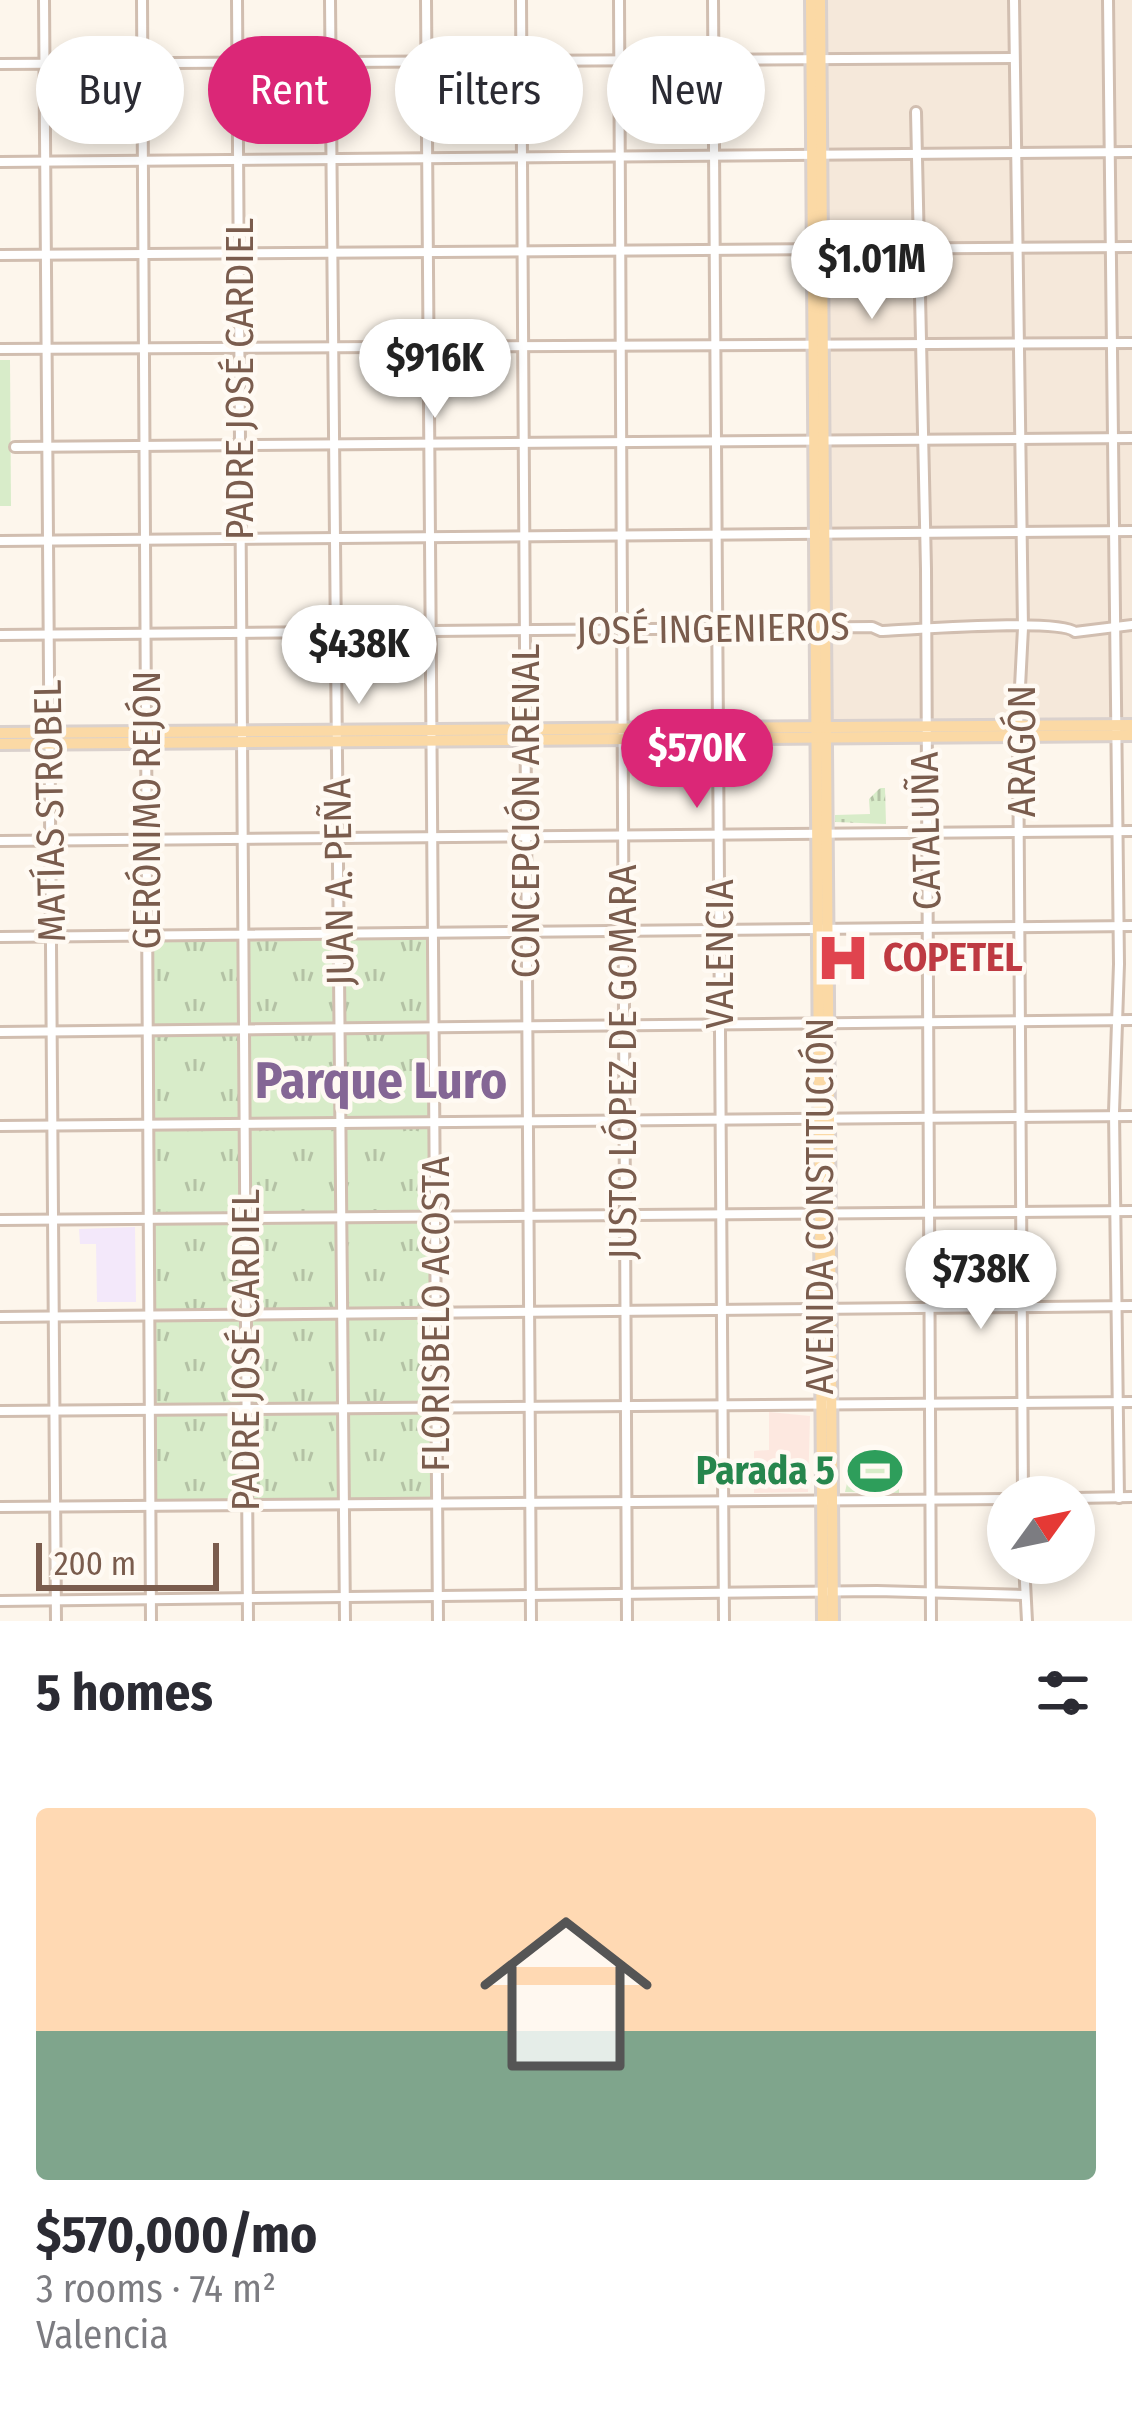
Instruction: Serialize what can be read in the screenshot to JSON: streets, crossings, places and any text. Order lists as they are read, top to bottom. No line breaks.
{"streets":{"main road":["AVENIDA CONSTITUCIÓN"],"street":["PADRE JOSÉ CARDIEL","JOSÉ INGENIEROS","ARAGÓN","GERÓNIMO REJÓN","MATÍAS STROBEL","CONCEPCIÓN ARENAL","CATALUÑA","JUAN A. PEÑA","VALENCIA","JUSTO LÓPEZ DE GOMARA","FLORISBELO ACOSTA"]},"crossings":[["PADRE JOSÉ CARDIEL","JOSÉ INGENIEROS"],["JOSÉ INGENIEROS","ARAGÓN"],["JOSÉ INGENIEROS","GERÓNIMO REJÓN"],["JOSÉ INGENIEROS","MATÍAS STROBEL"],["JOSÉ INGENIEROS","CONCEPCIÓN ARENAL"],["JOSÉ INGENIEROS","CATALUÑA"],["JOSÉ INGENIEROS","JUAN A. PEÑA"],["JOSÉ INGENIEROS","VALENCIA"],["JOSÉ INGENIEROS","JUSTO LÓPEZ DE GOMARA"],["JOSÉ INGENIEROS","AVENIDA CONSTITUCIÓN"],["JOSÉ INGENIEROS","FLORISBELO ACOSTA"]],"districts":["Parque Luro"],"places":{"hospital":["COPETEL"],"sports":["Parada 5"]},"scale_bar":"200 m","north":"top right","page":{"chip":["Buy","Rent","Filters","New"],"price":["$1.01M","$916K","$438K","$570K","$738K"],"scale":"200 m","heading":"5 homes","list":[{"name":"$570,000/mo","note":"3 rooms · 74 m² · Valencia"}]}}
